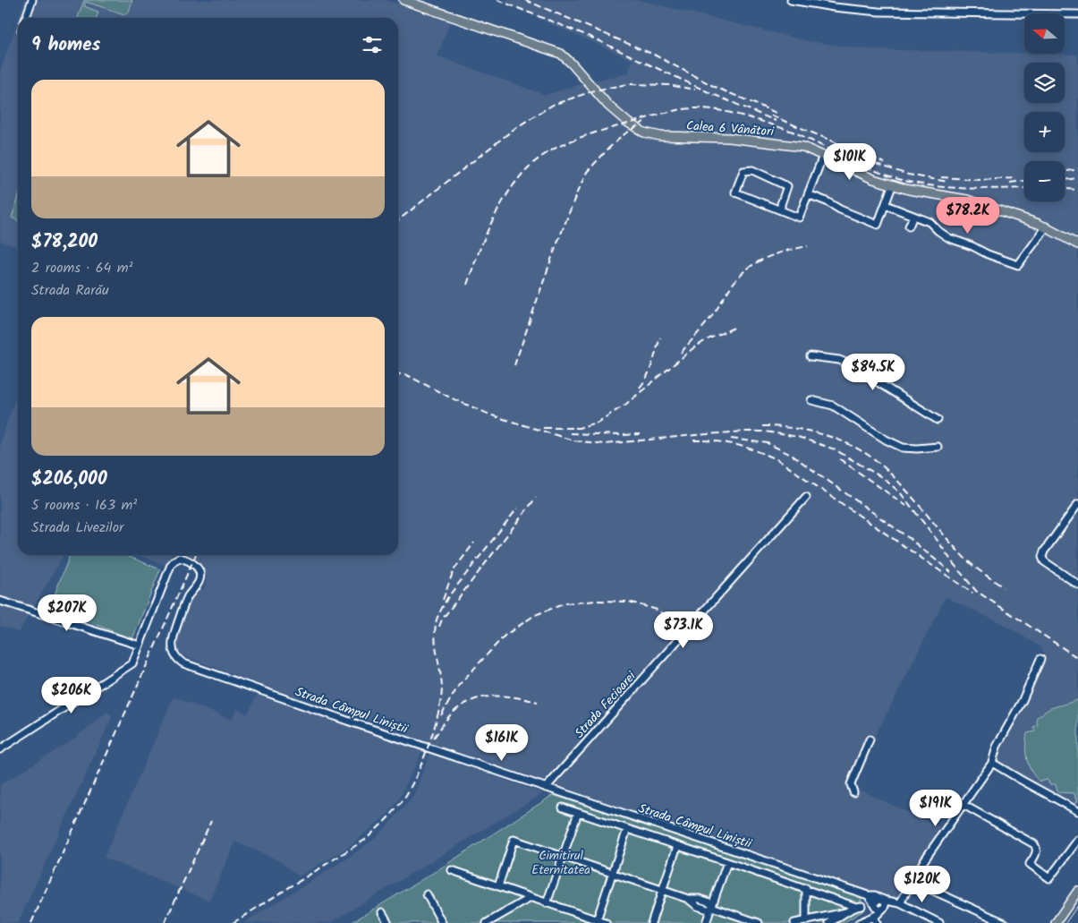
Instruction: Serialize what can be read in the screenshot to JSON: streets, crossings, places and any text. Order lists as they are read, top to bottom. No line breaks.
{"streets":{"main road":["Calea 6 Vânători"],"street":["Strada Fecioarei","Strada Câmpul Liniștii"]},"crossings":[["Strada Fecioarei","Strada Câmpul Liniștii"]],"parks":["Cimitirul Eternitatea"],"north":"left","page":{"map_buttons":["+","−"],"heading":"9 homes","list":[{"name":"$78,200","note":"2 rooms · 64 m² · Strada Rarău"},{"name":"$206,000","note":"5 rooms · 163 m² · Strada Livezilor"}],"price":["$101K","$78.2K","$84.5K","$207K","$73.1K","$206K","$161K","$191K","$120K"]}}
